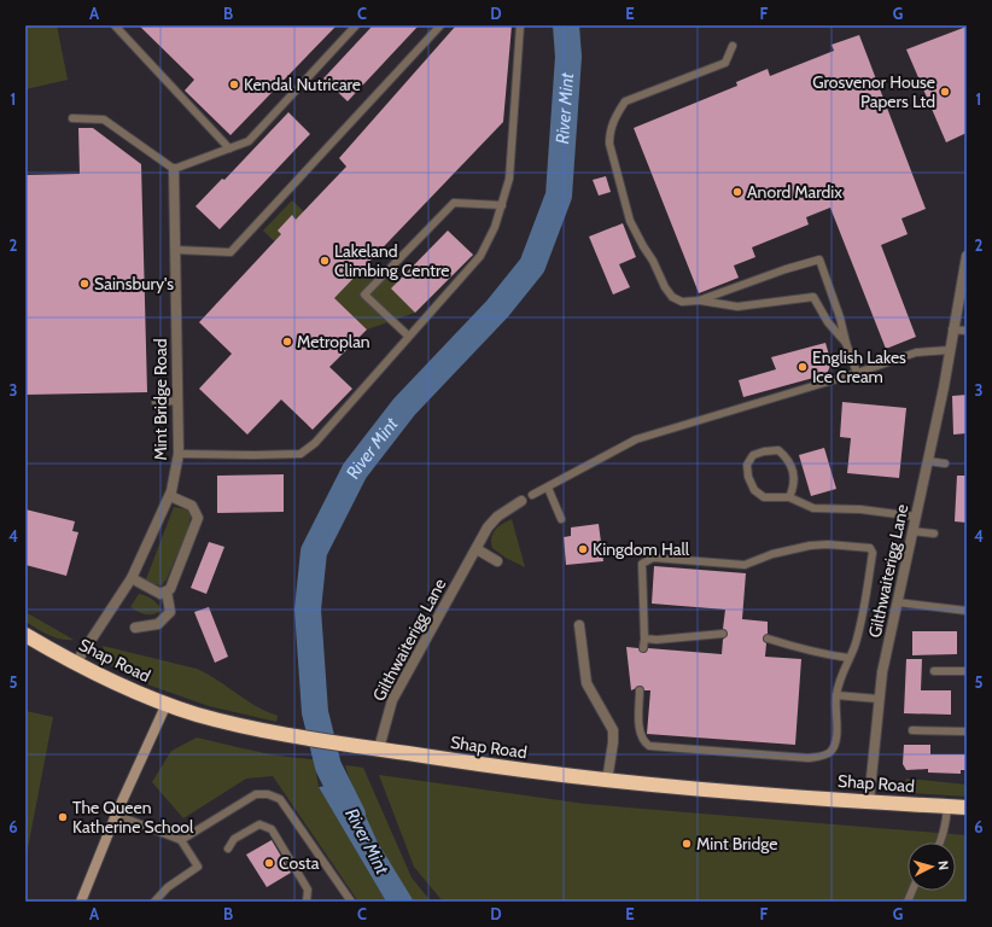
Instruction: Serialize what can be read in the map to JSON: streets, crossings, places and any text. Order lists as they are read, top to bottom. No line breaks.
{"streets":{"highway":["Shap Road"],"street":["Mint Bridge Road","Gilthwaiterigg Lane"]},"crossings":[["Mint Bridge Road","Shap Road"],["Gilthwaiterigg Lane","Shap Road"]],"water":["River Mint"],"places":["Kendal Nutricare","Grosvenor House Papers Ltd","Anord Mardix","Lakeland Climbing Centre","Sainsbury's","Metroplan","English Lakes Ice Cream","Kingdom Hall","The Queen Katherine School","Mint Bridge","Costa"],"north":"right","grid":{"columns":["A","B","C","D","E","F","G"],"rows":["1","2","3","4","5","6"]}}
